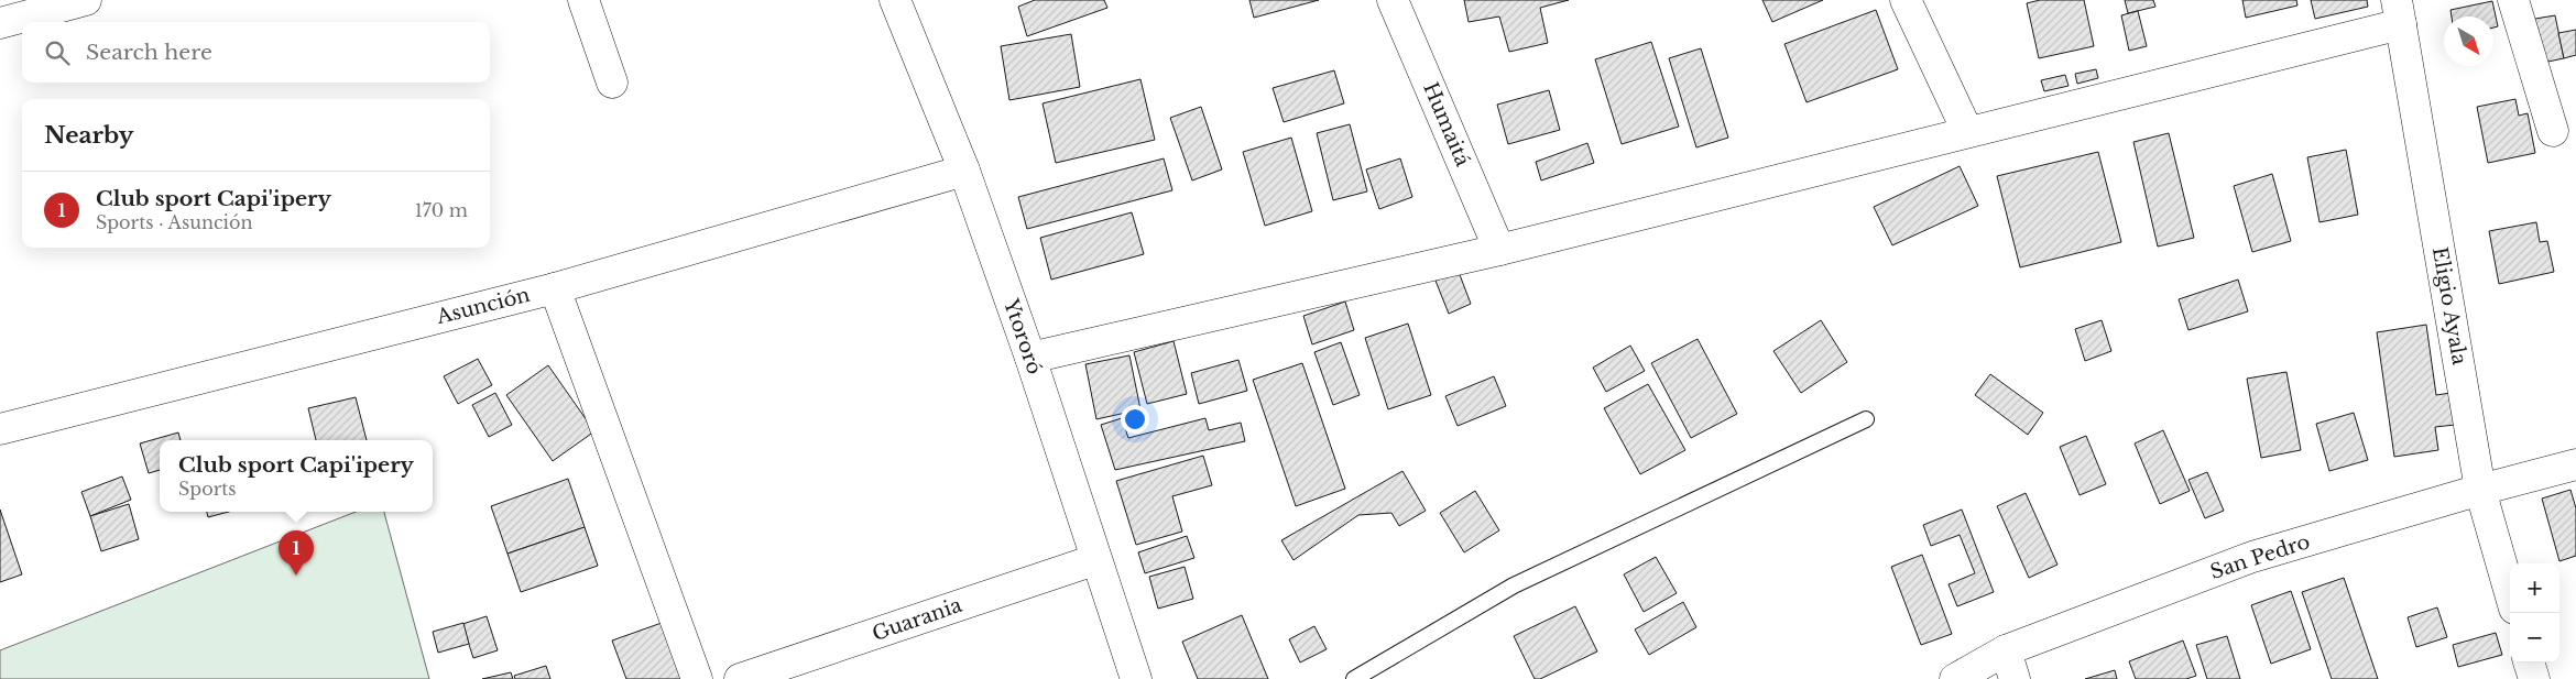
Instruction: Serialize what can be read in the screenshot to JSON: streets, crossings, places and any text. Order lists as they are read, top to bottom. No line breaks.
{"streets":{"street":["Humaitá","Asunción","Eligio Ayala","Ytororó","San Pedro","Guarania"]},"crossings":[["Asunción","Ytororó"],["Eligio Ayala","San Pedro"],["Ytororó","Guarania"]],"north":"bottom right","page":{"search":"Search here","heading":"Nearby","list":[{"mark":"1","name":"Club sport Capi'ipery","note":"Sports · Asunción","value":"170 m"}],"popup":["Club sport Capi'ipery","Sports"],"pins":"1","map_buttons":["+","−"]}}
